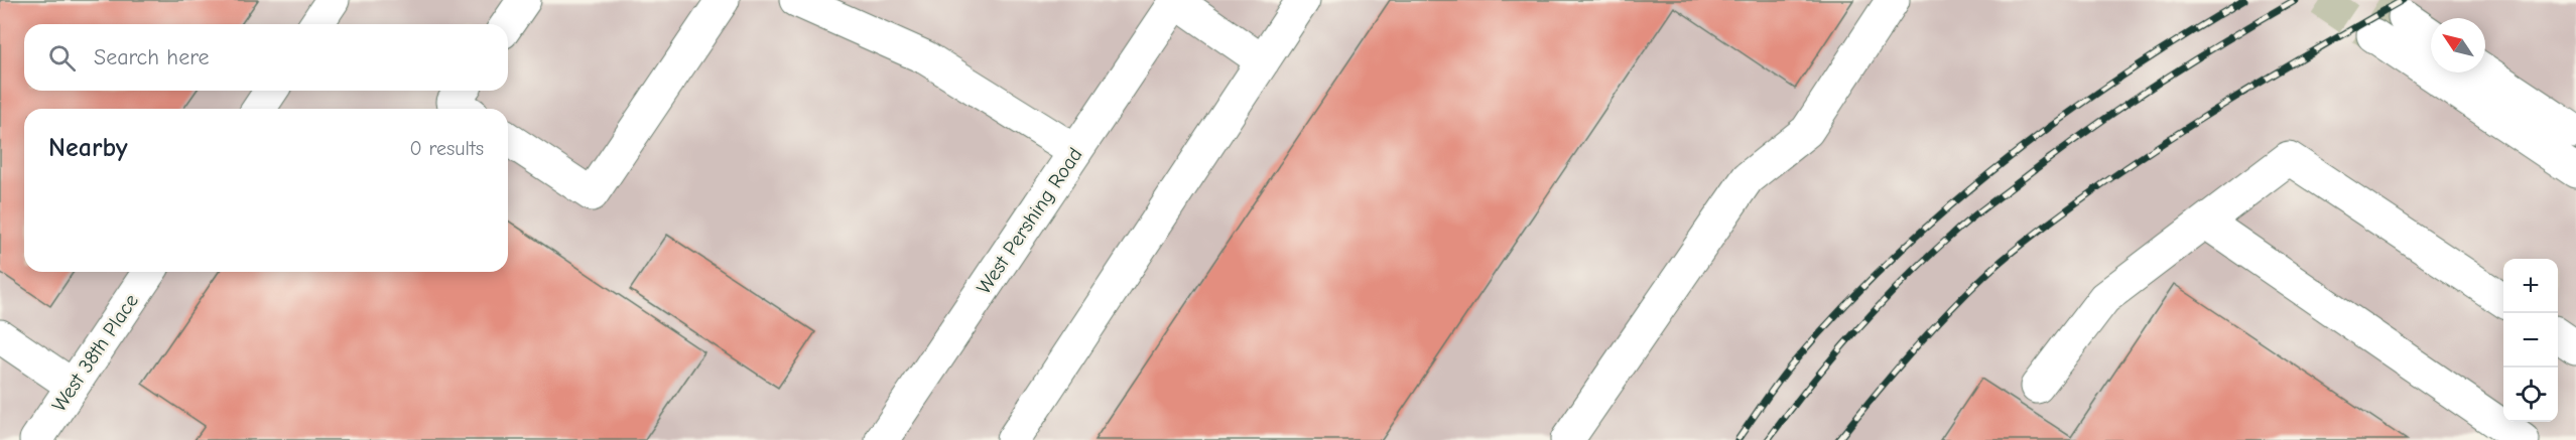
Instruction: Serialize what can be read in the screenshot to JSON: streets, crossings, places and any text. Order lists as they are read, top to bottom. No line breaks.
{"streets":{"main road":["West Pershing Road","West 38th Place"]},"north":"top left","page":{"search":"Search here","heading":["Nearby","0 results"],"map_buttons":["+","−"]}}
